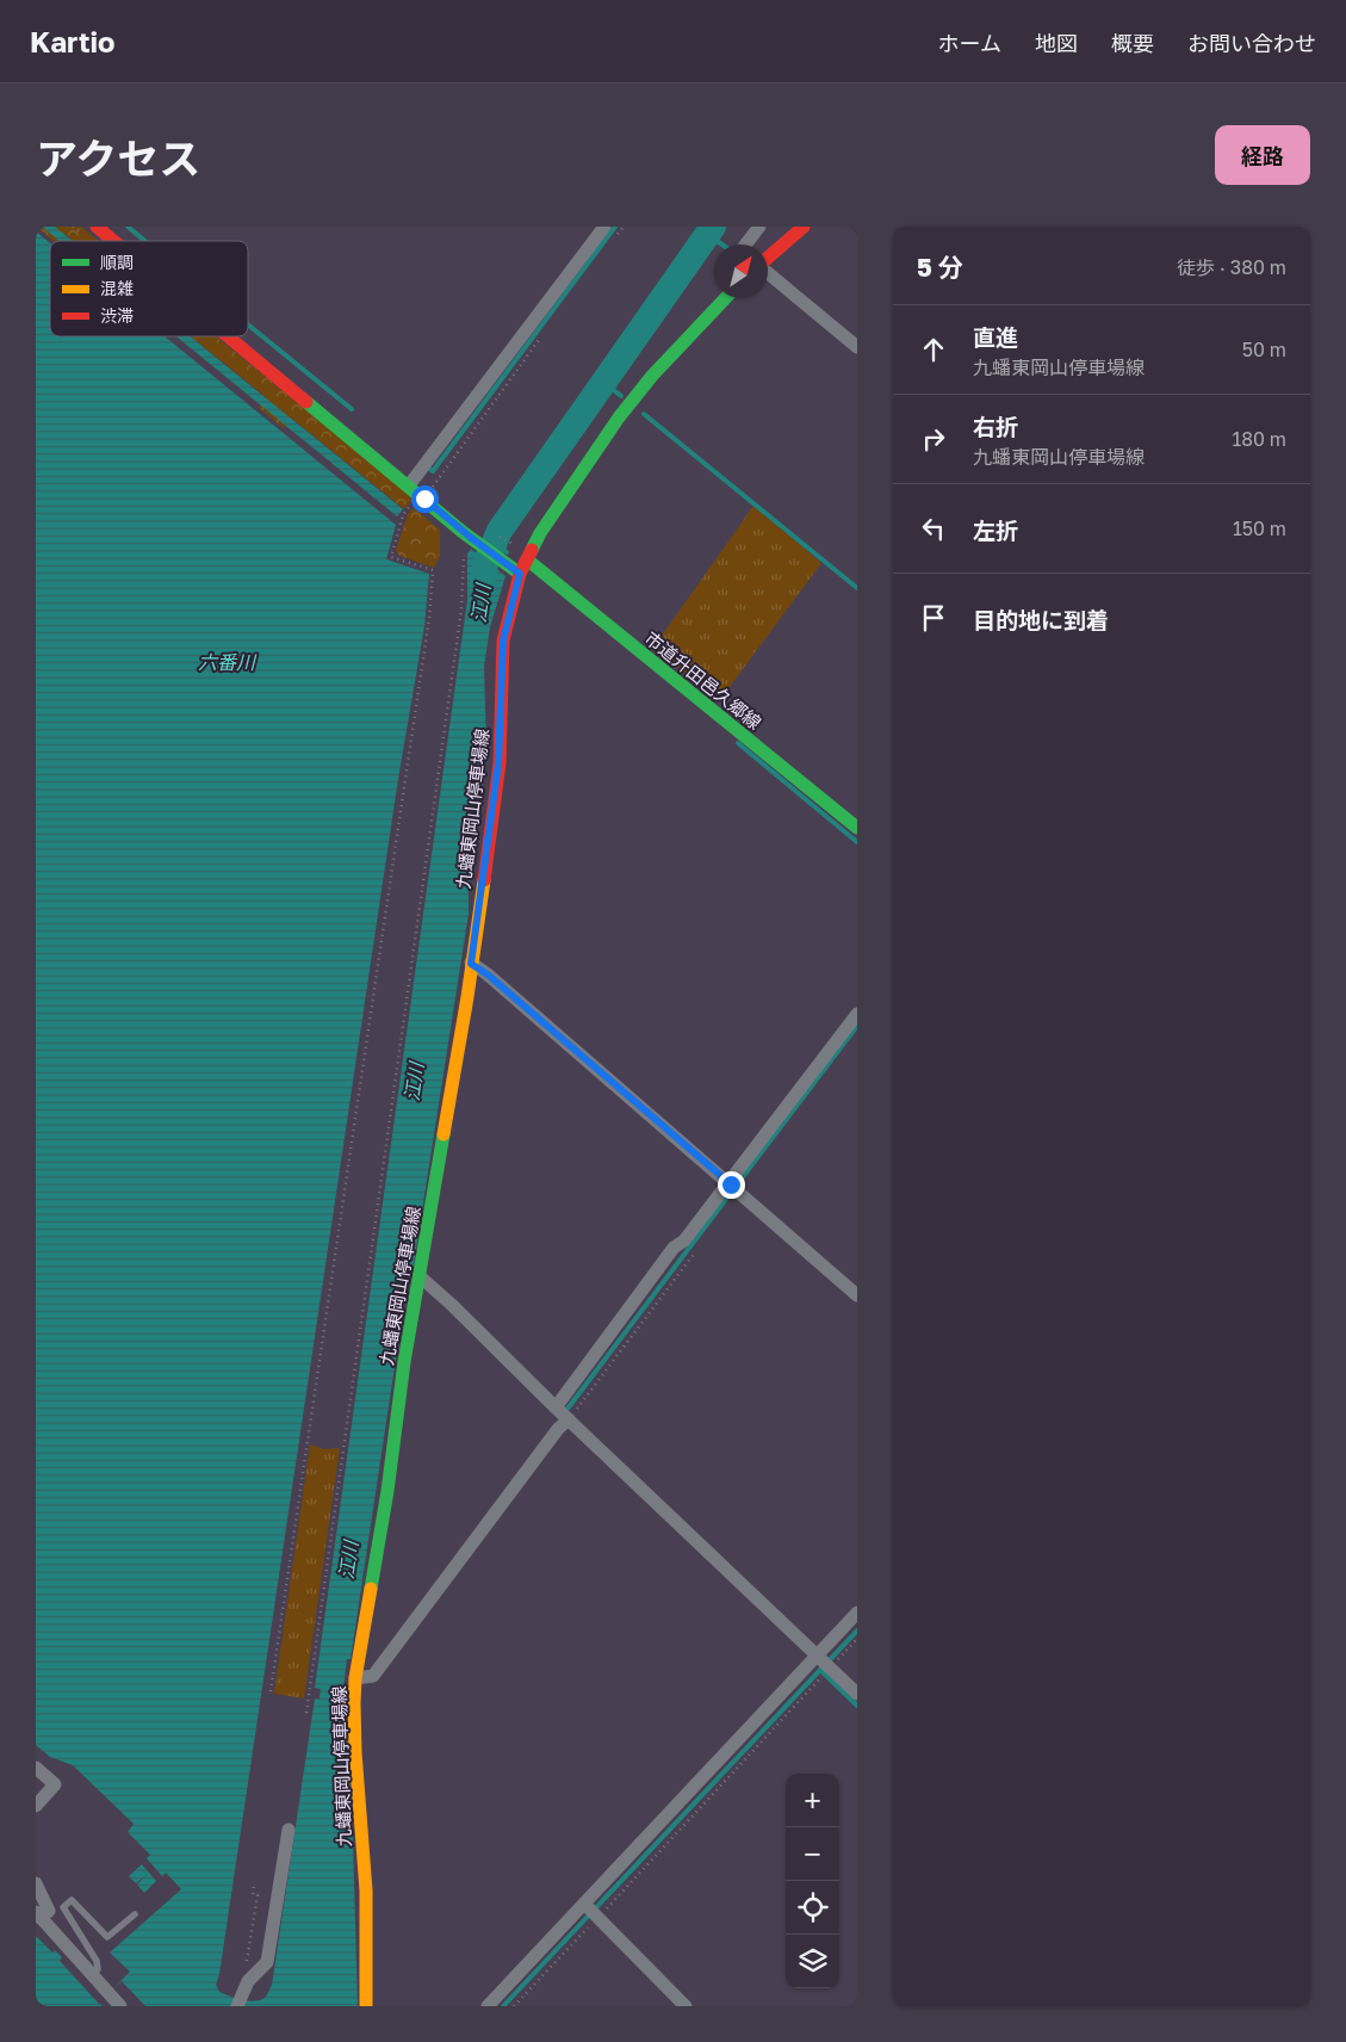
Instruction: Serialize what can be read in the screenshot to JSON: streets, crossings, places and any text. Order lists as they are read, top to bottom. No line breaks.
{"streets":{"main road":["市道升田邑久郷線","九蟠東岡山停車場線"]},"crossings":[["市道升田邑久郷線","九蟠東岡山停車場線"]],"water":["江川","六番川"],"legend":["順調","混雑","渋滞"],"north":"top right","page":{"header":"Kartio","nav":["ホーム","地図","概要","お問い合わせ"],"title":"アクセス","buttons":"経路","heading":["5 分","徒歩 · 380 m"],"list":[["直進","九蟠東岡山停車場線","50 m"],["右折","九蟠東岡山停車場線","180 m"],["左折","150 m"],"目的地に到着"],"map_buttons":["+","−"]}}
